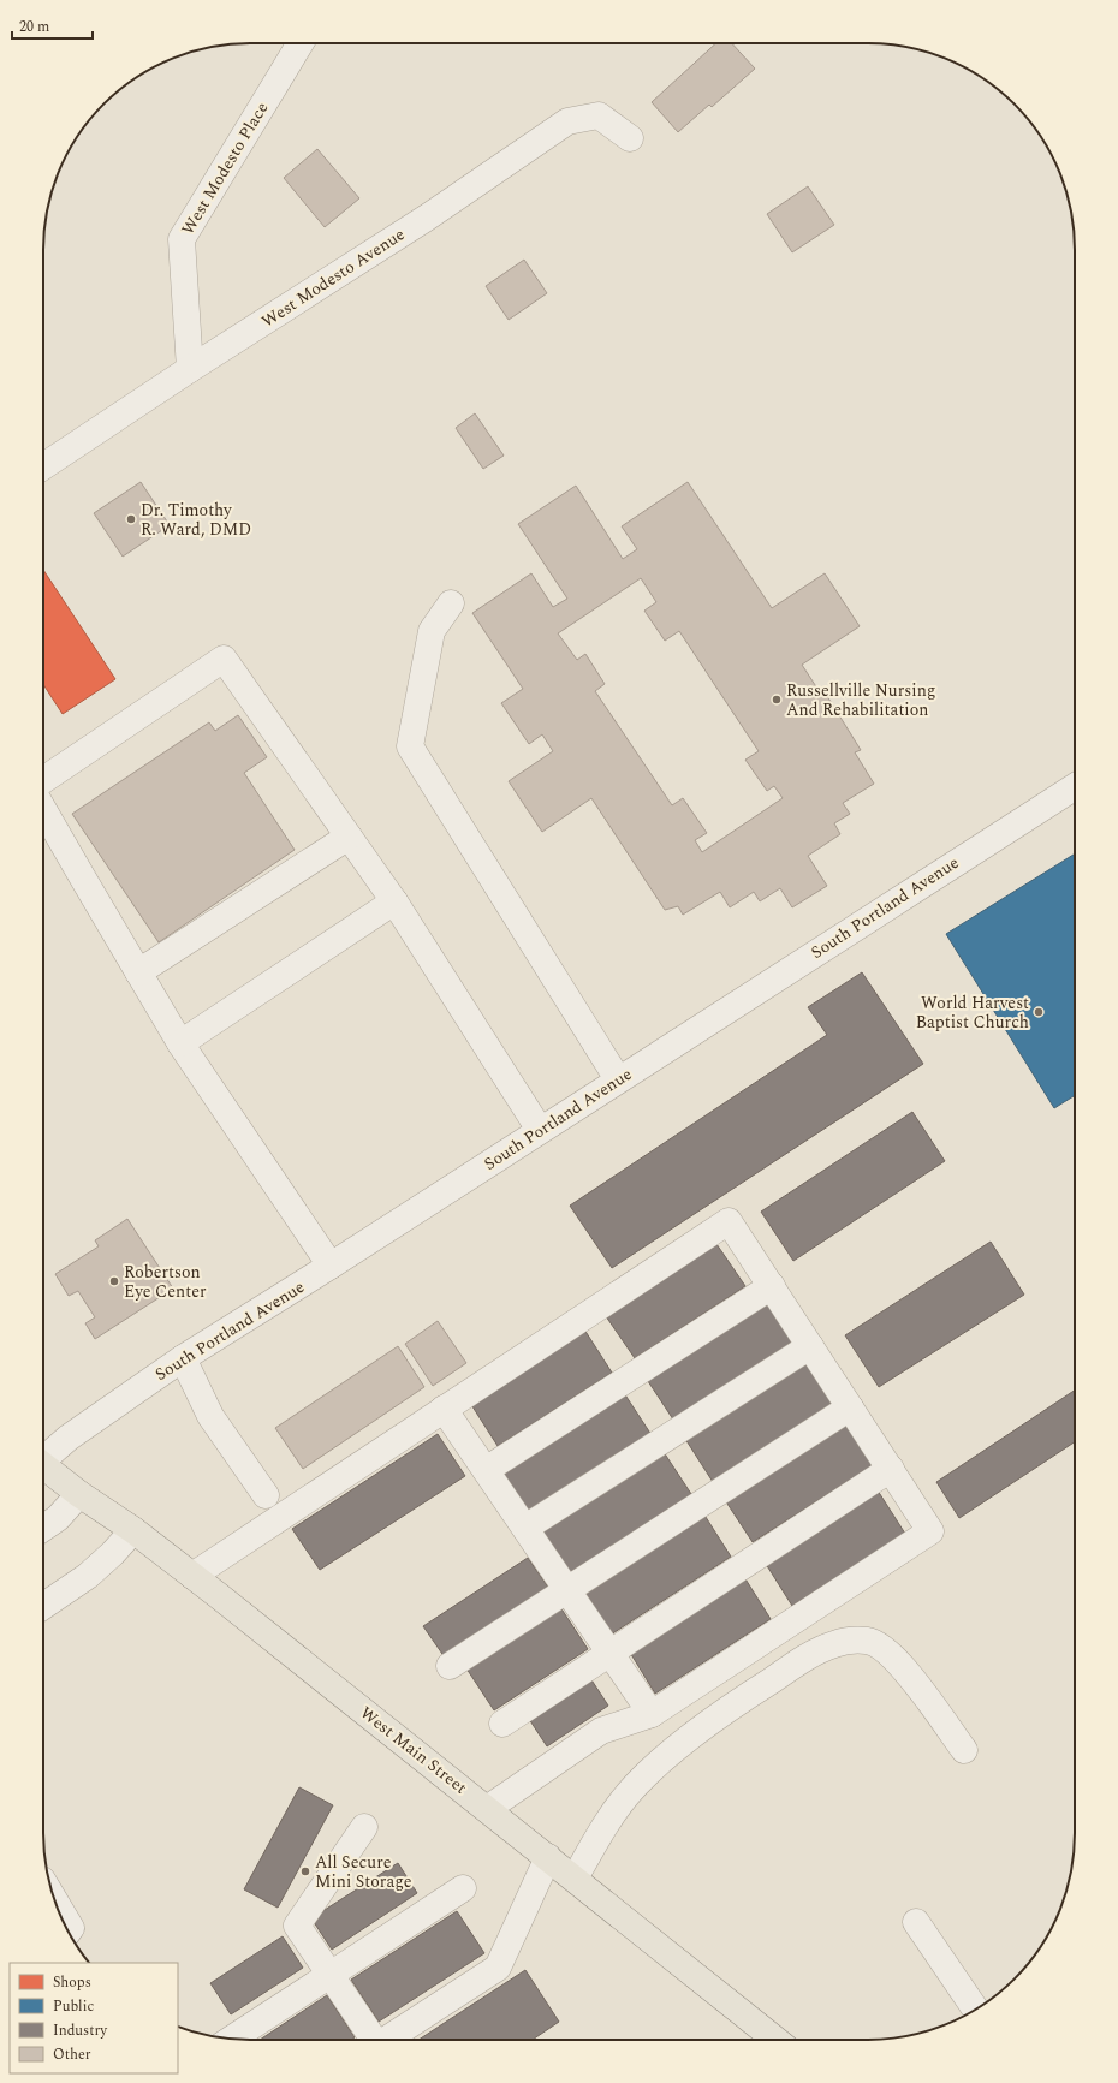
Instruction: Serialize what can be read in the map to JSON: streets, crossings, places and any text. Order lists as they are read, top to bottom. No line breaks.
{"streets":{"main road":["West Main Street"],"street":["West Modesto Place","West Modesto Avenue","South Portland Avenue"]},"crossings":[["West Modesto Place","West Modesto Avenue"]],"places":["Dr. Timothy R. Ward, DMD","Russellville Nursing And Rehabilitation","World Harvest Baptist Church","Robertson Eye Center","All Secure Mini Storage"],"legend":["Shops","Public","Industry","Other"],"scale_bar":"20 m"}
